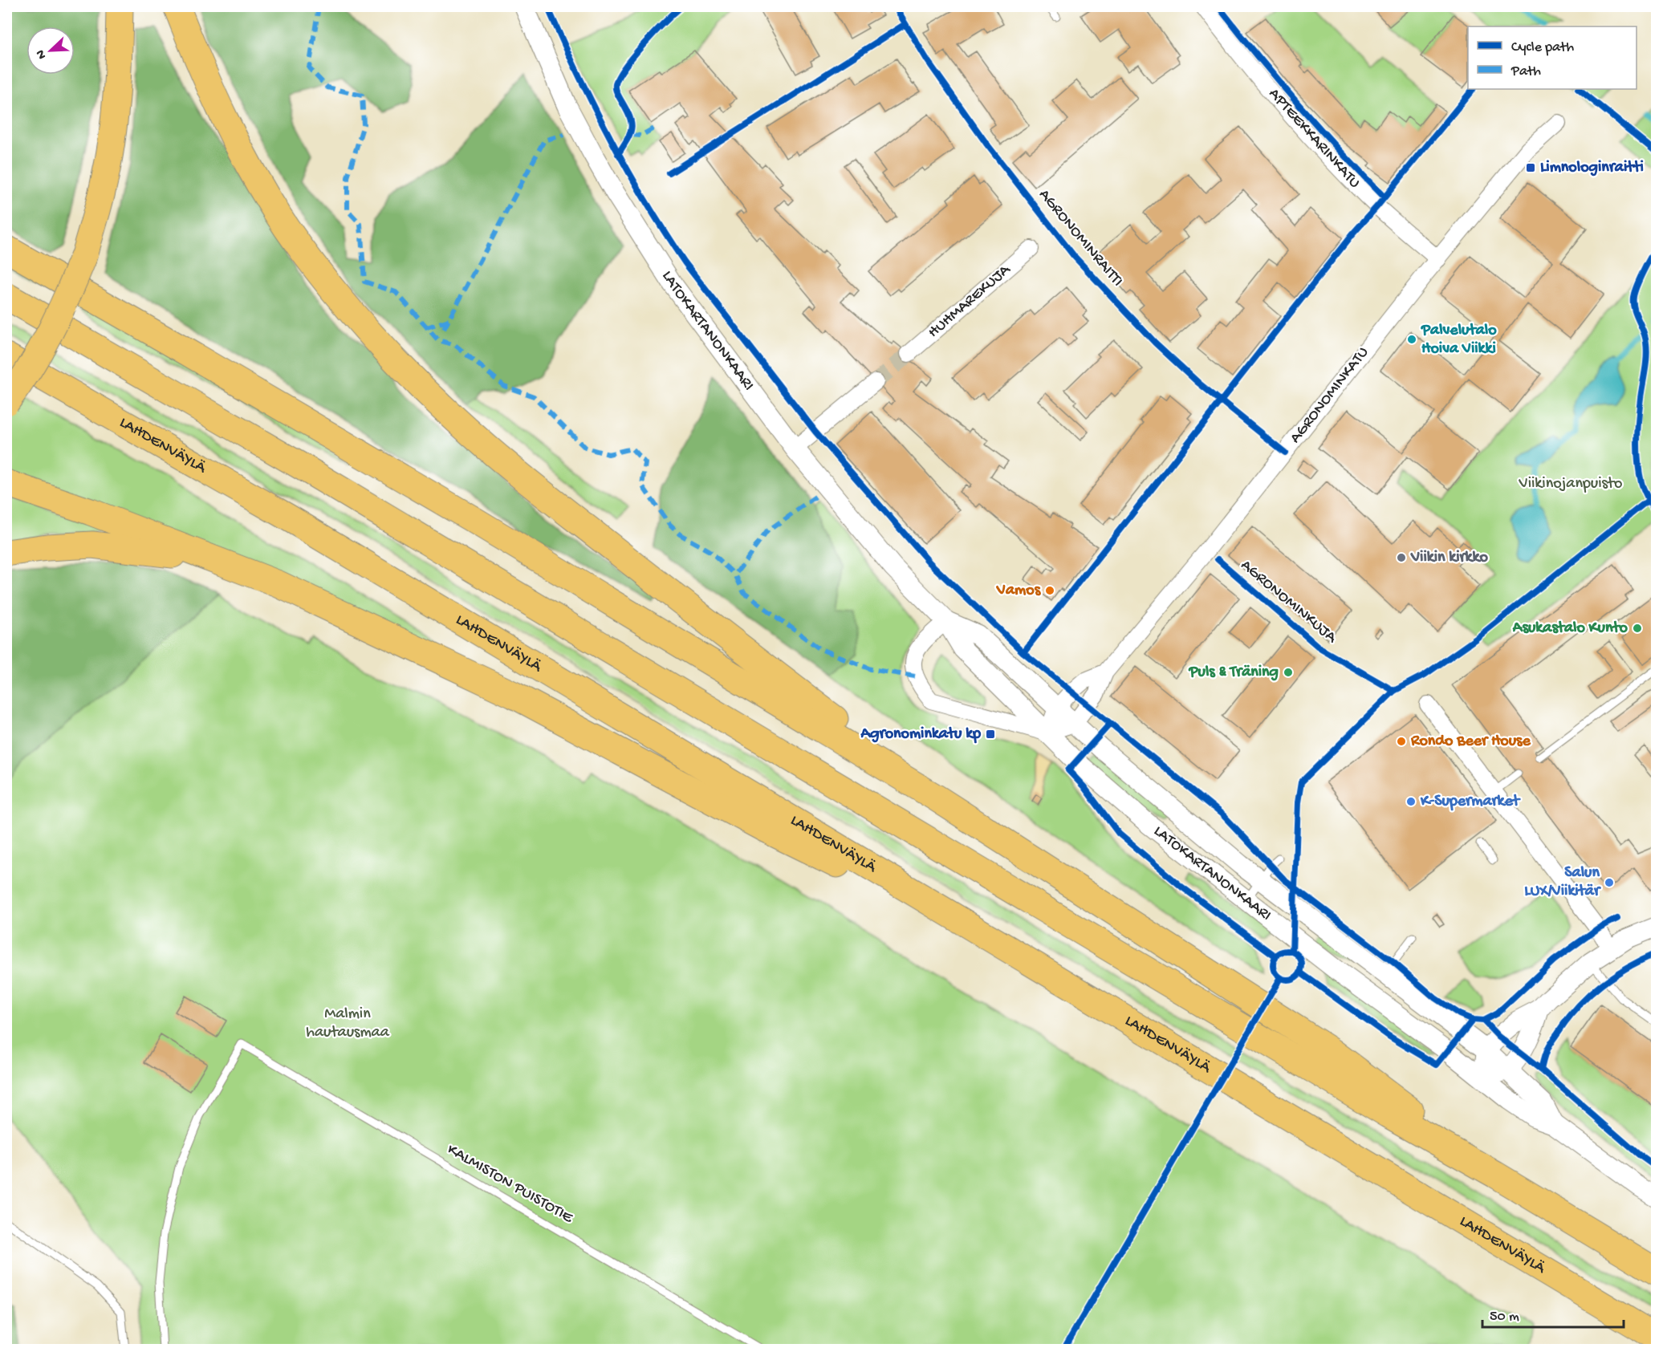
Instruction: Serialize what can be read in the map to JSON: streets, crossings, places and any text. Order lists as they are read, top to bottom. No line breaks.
{"streets":{"highway":["LAHDENVÄYLÄ"],"street":["APTEEKKARINKATU","HUHMAREKUJA","LATOKARTANONKAARI","AGRONOMINKATU"],"lane":["KALMISTON PUISTOTIE"],"cycle path":["AGRONOMINRAITTI","AGRONOMINKUJA"]},"crossings":[["APTEEKKARINKATU","AGRONOMINKATU"],["LATOKARTANONKAARI","AGRONOMINKATU"]],"parks":["Viikinojanpuisto","Malmin hautausmaa"],"places":{"transit":["Limnologinraitti","Agronominkatu kp"],"other":["Palvelutalo Hoiva Viikki","Viikin kirkko","Vamos","Asukastalo Kunto","Puls & Träning","Rondo Beer House","K-Supermarket","Salun LUX/Viikitär"]},"legend":["Cycle path","Path"],"scale_bar":"50 m","north":"bottom left"}
